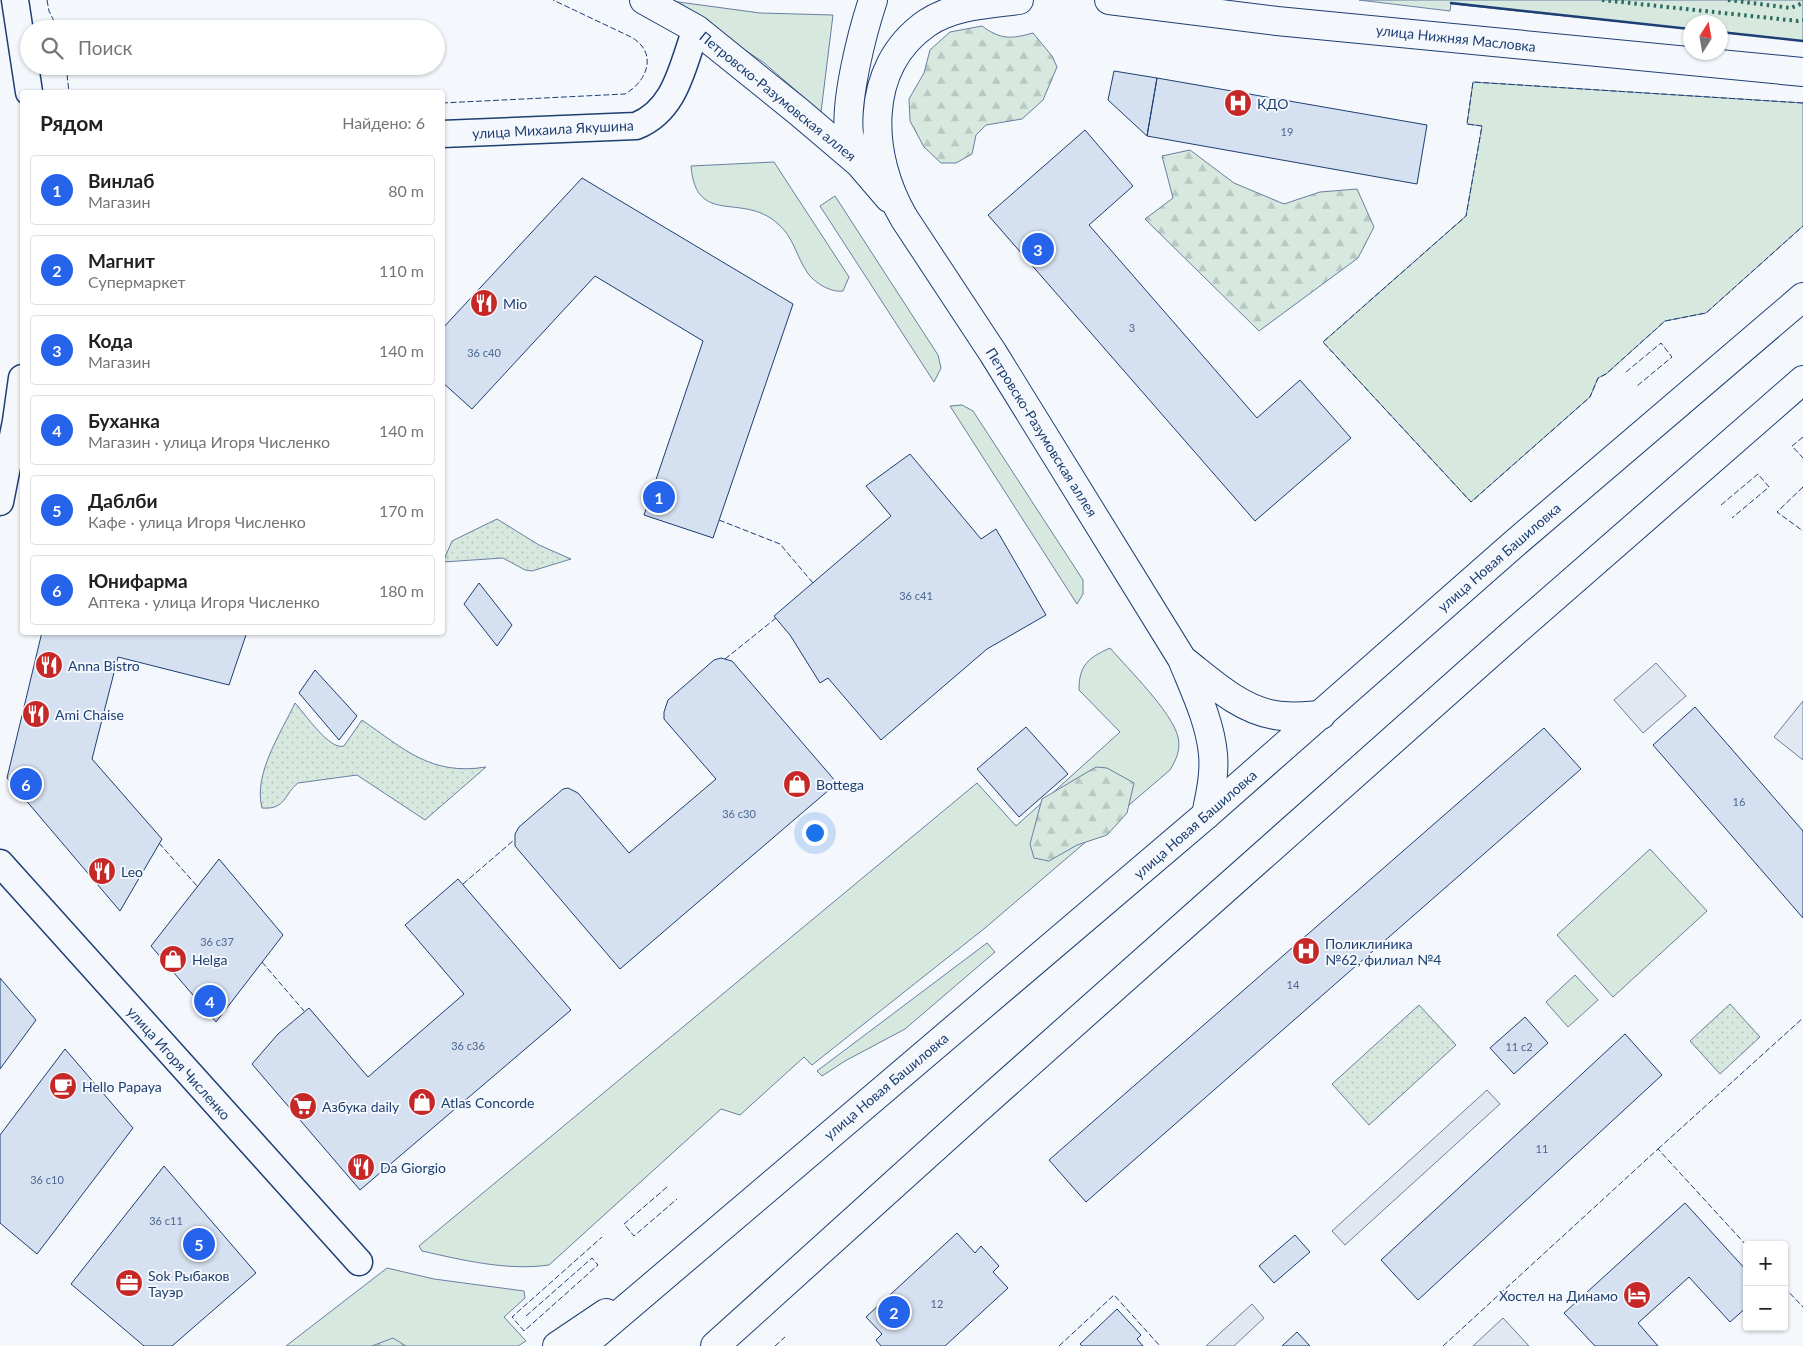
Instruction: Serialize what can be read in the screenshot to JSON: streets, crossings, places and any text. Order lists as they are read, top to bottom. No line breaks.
{"streets":{"main road":["улица Нижняя Масловка","Петровско-Разумовская аллея","улица Новая Башиловка"],"street":["улица Михаила Якушина","улица Игоря Численко"]},"crossings":[["Петровско-Разумовская аллея","улица Михаила Якушина"],["Петровско-Разумовская аллея","улица Новая Башиловка"]],"places":{"hospital":["КДО","Поликлиника №62, филиал №4"],"restaurant":["Mio","Anna Bistro","Ami Chaise","Leo","Da Giorgio"],"shop":["Bottega","Helga","Atlas Concorde"],"cafe":["Hello Papaya"],"supermarket":["Азбука daily"],"office":["Sok Рыбаков Тауэр"],"hotel":["Хостел на Динамо"]},"house_numbers":["19","3","36 с40","36 с41","16","36 с30","36 с37","14","36 с36","11 с2","11","36 с10","36 с11","12"],"north":"top","page":{"search":"Поиск","heading":["Рядом","Найдено: 6"],"list":[{"mark":"1","name":"Винлаб","note":"Магазин","value":"80 m"},{"mark":"2","name":"Магнит","note":"Супермаркет","value":"110 m"},{"mark":"3","name":"Кода","note":"Магазин","value":"140 m"},{"mark":"4","name":"Буханка","note":"Магазин · улица Игоря Численко","value":"140 m"},{"mark":"5","name":"Даблби","note":"Кафе · улица Игоря Численко","value":"170 m"},{"mark":"6","name":"Юнифарма","note":"Аптека · улица Игоря Численко","value":"180 m"}],"pins":["3","1","6","4","5","2"],"map_buttons":["+","−"]}}
